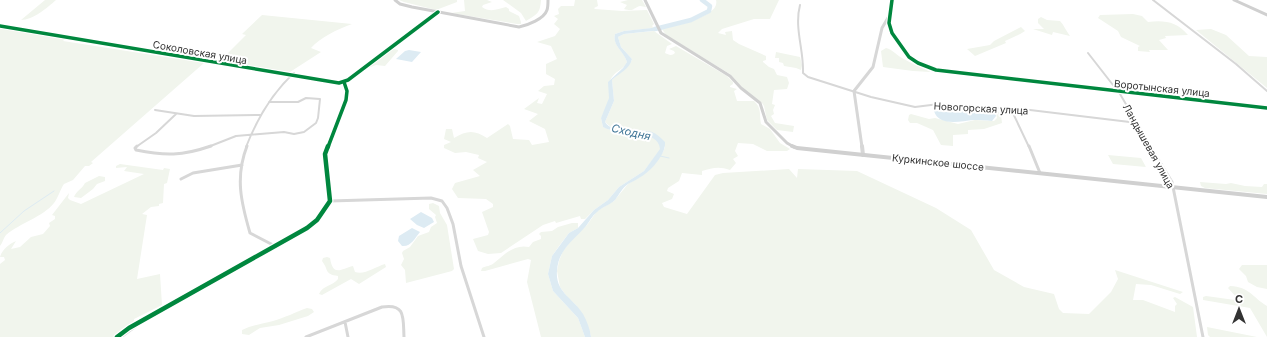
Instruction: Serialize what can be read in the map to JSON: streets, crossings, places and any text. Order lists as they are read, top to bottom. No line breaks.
{"streets":{"main road":["Куркинское шоссе"],"street":["Соколовская улица","Воротынская улица","Новогорская улица","Ландышевая улица"]},"crossings":[["Воротынская улица","Ландышевая улица"],["Новогорская улица","Ландышевая улица"],["Ландышевая улица","Куркинское шоссе"]],"water":["Сходня"],"north":"top"}
